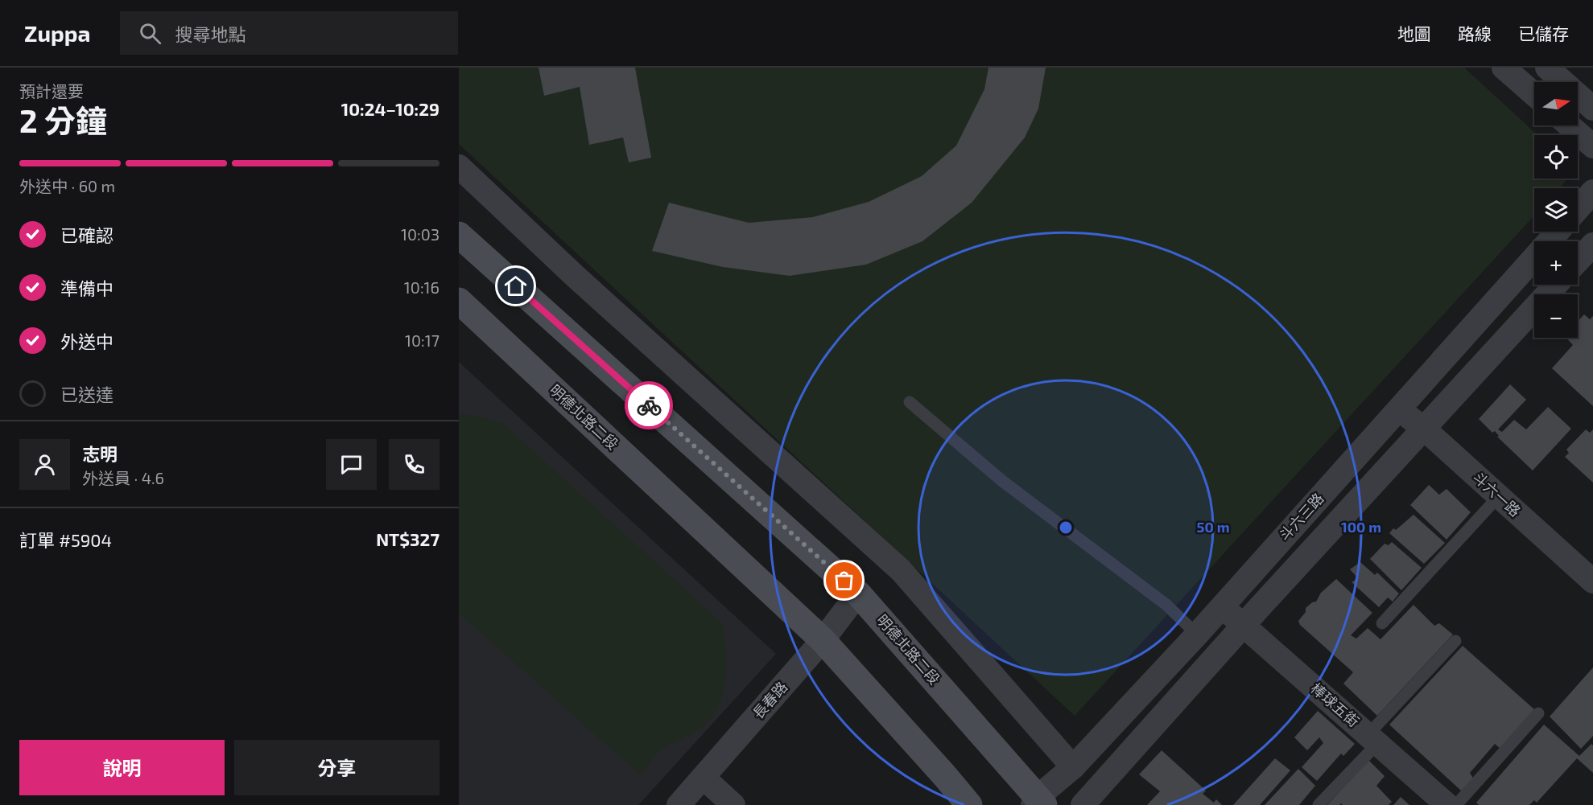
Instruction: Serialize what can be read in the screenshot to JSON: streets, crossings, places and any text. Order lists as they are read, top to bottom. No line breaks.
{"streets":{"main road":["明德北路二段"],"street":["斗六一路","斗六三路","長春路","棒球五街"]},"crossings":[["明德北路二段","斗六三路"],["明德北路二段","長春路"],["斗六一路","斗六三路"],["斗六三路","棒球五街"]],"north":"right","page":{"header":"Zuppa","search":"搜尋地點","nav":["地圖","路線","已儲存"],"heading":["2 分鐘","預計還要","10:24–10:29"],"panel":["志明","外送員 · 4.6","訂單 #5904","NT$327"],"map_buttons":["+","−"],"bar":"外送中 · 60 m","list":[["已確認","10:03"],["準備中","10:16"],["外送中","10:17"],"已送達"],"buttons":["說明","分享"]},"rings":["50 m","100 m"]}
